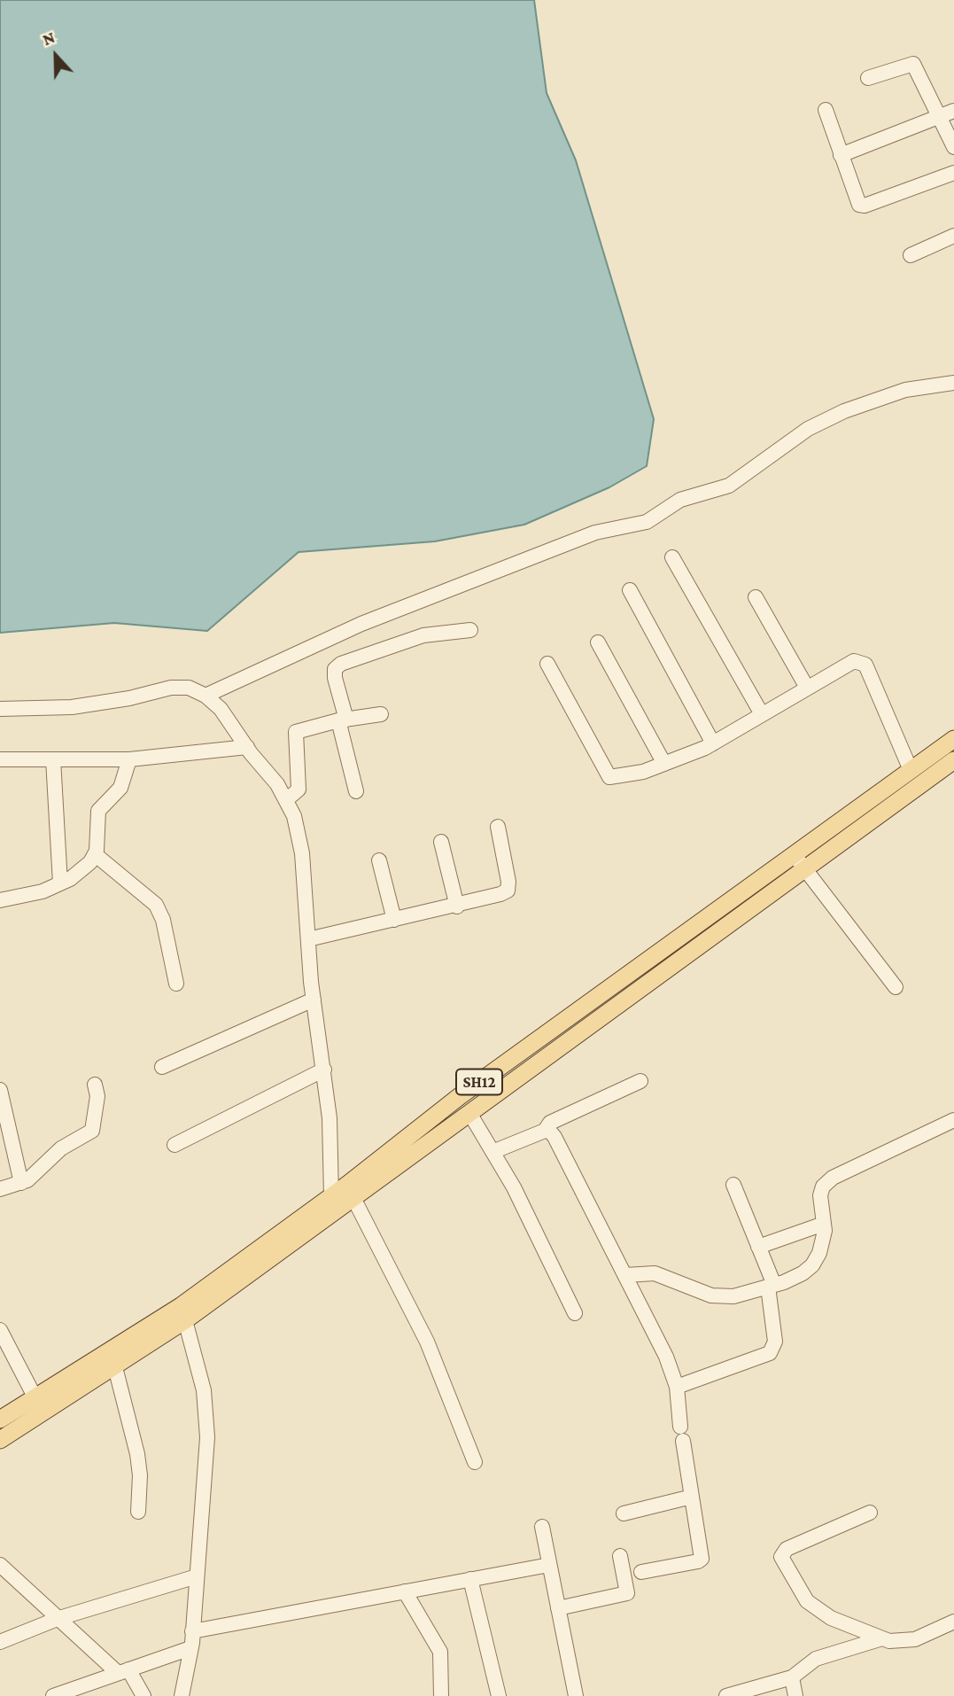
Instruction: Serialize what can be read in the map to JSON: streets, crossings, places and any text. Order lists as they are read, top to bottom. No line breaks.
{"streets":{"main road":["SH12"]},"north":"top"}
